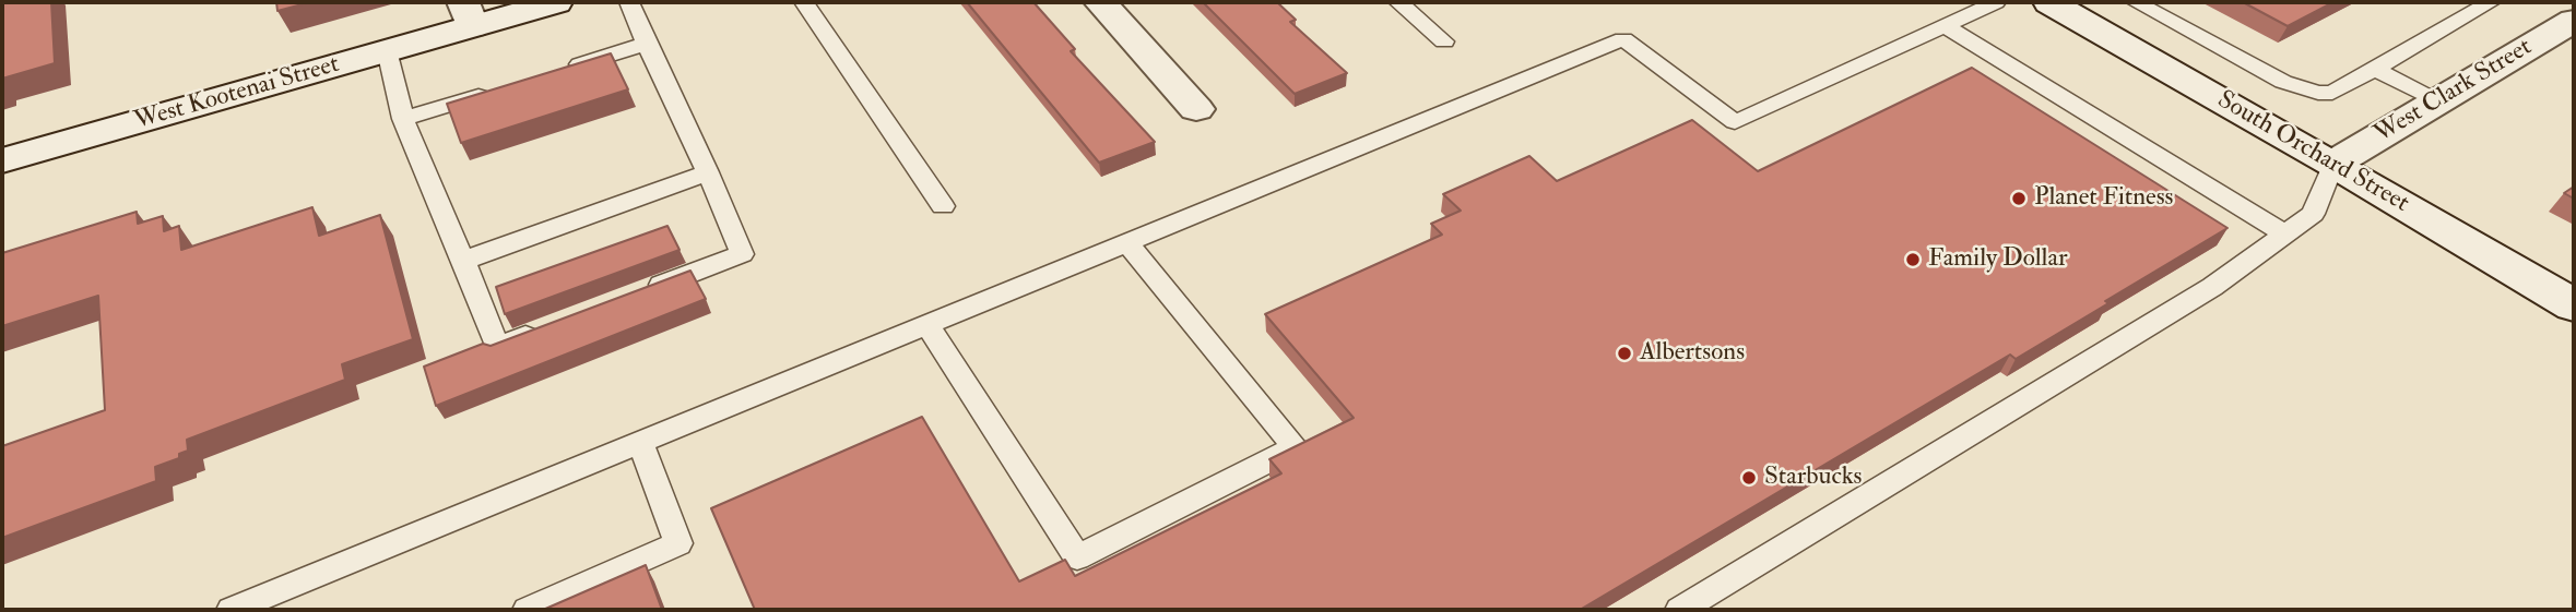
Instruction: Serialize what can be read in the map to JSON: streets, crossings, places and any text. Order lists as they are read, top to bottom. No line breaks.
{"streets":{"street":["West Clark Street","West Kootenai Street","South Orchard Street"]},"crossings":[["West Clark Street","South Orchard Street"]],"places":["Planet Fitness","Family Dollar","Albertsons","Starbucks"]}
